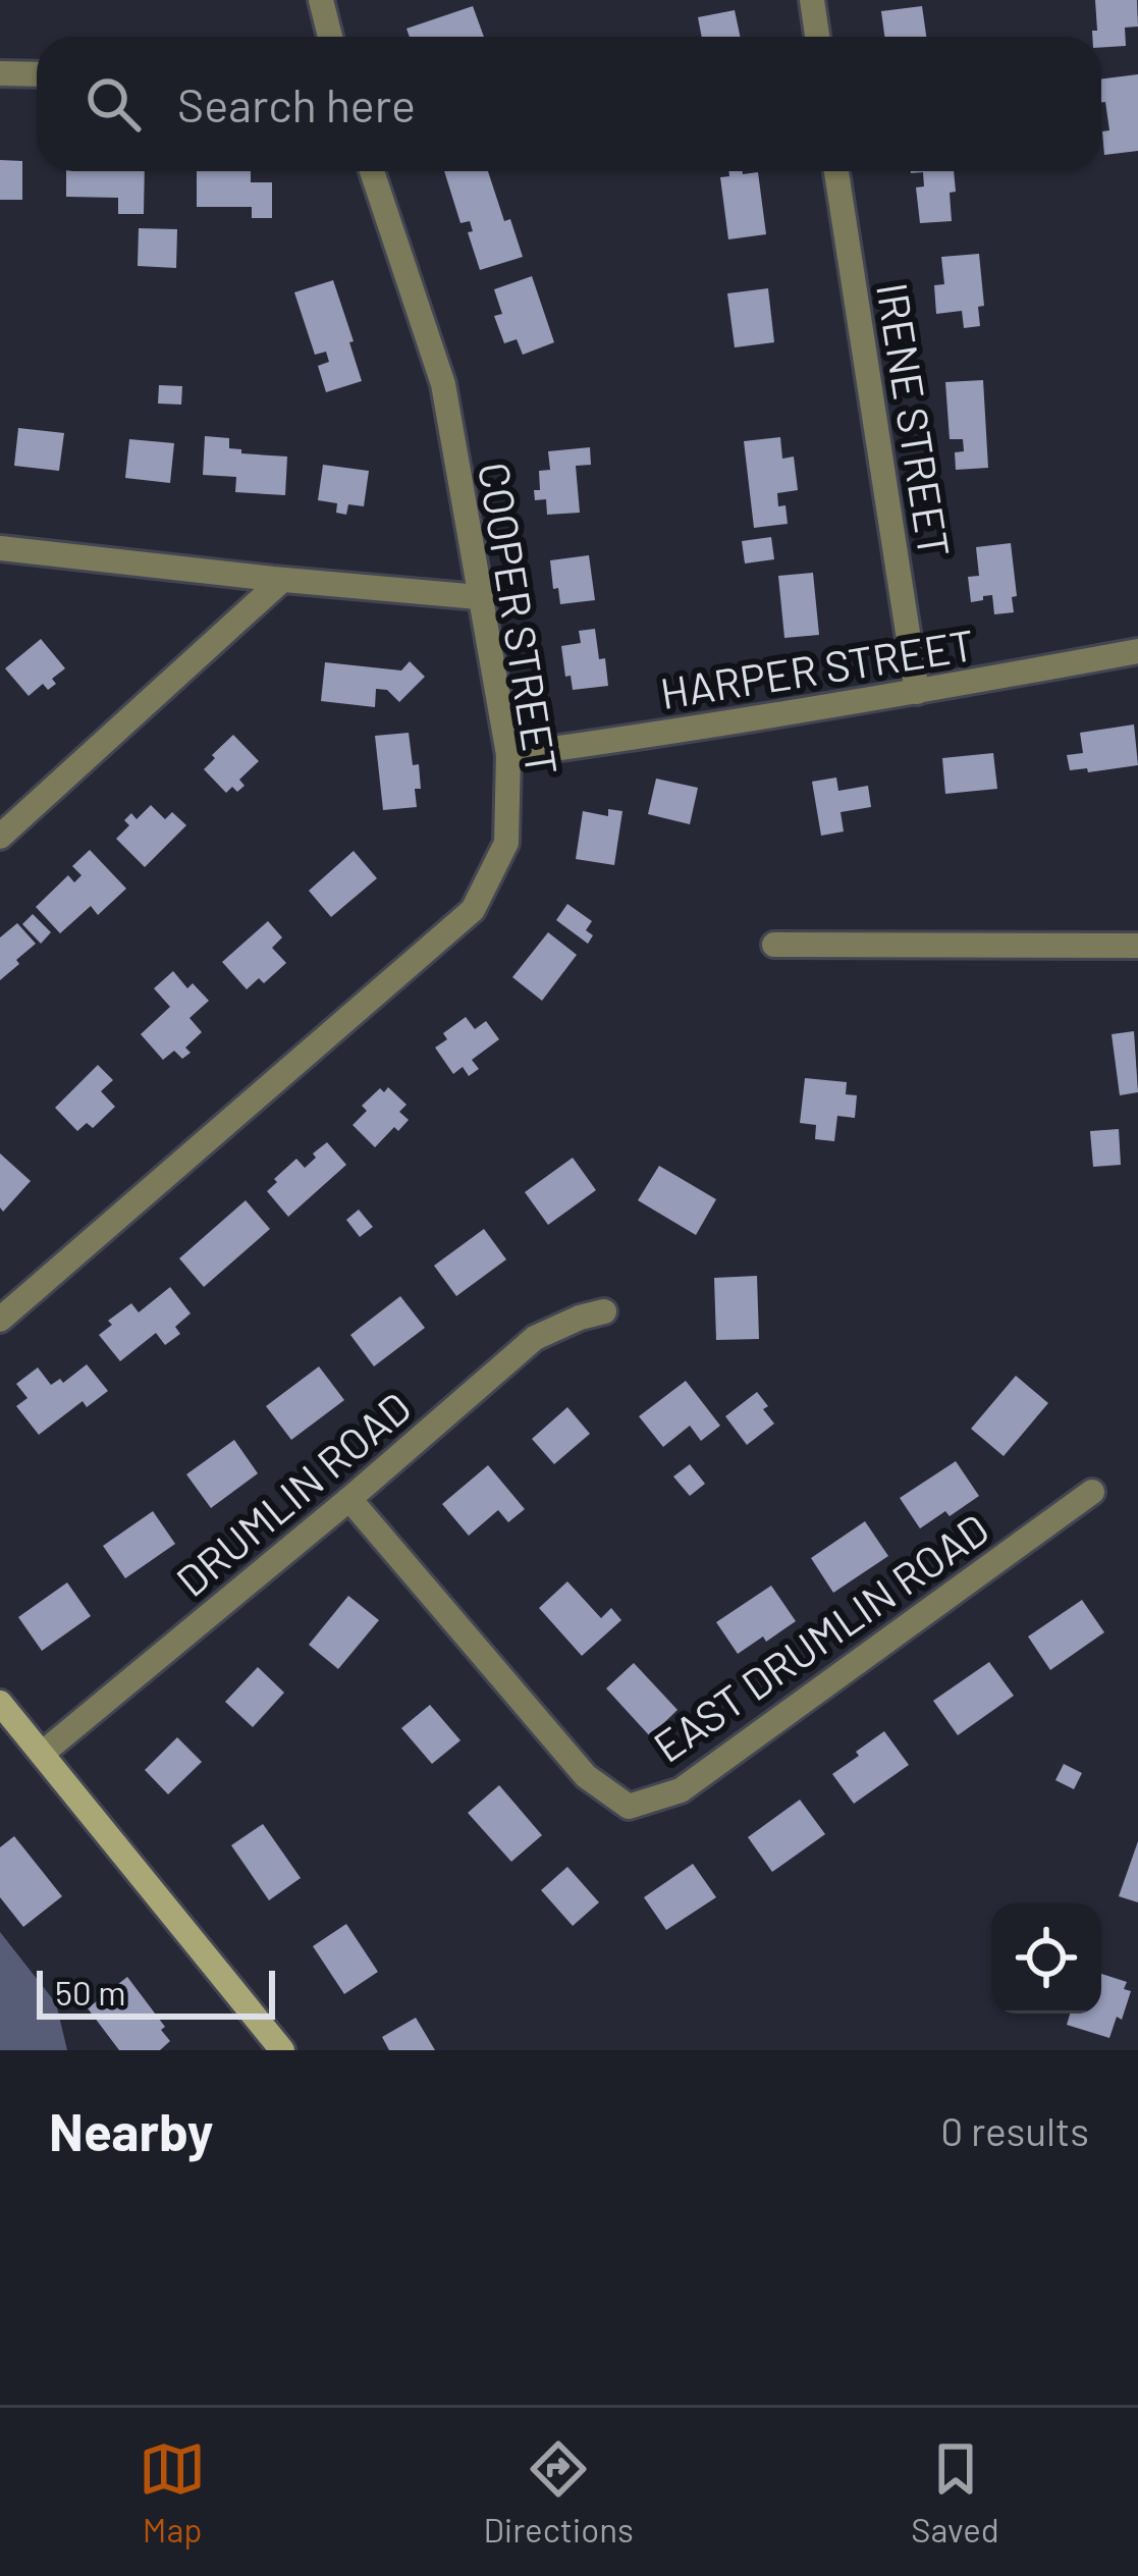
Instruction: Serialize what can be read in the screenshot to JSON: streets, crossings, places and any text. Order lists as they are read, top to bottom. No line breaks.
{"streets":{"street":["IRENE STREET","COOPER STREET","HARPER STREET","DRUMLIN ROAD","EAST DRUMLIN ROAD"]},"crossings":[["IRENE STREET","HARPER STREET"],["COOPER STREET","HARPER STREET"],["DRUMLIN ROAD","EAST DRUMLIN ROAD"]],"scale_bar":"50 m","page":{"search":"Search here","scale":"50 m","heading":["Nearby","0 results"],"nav":["Map","Directions","Saved"]}}
